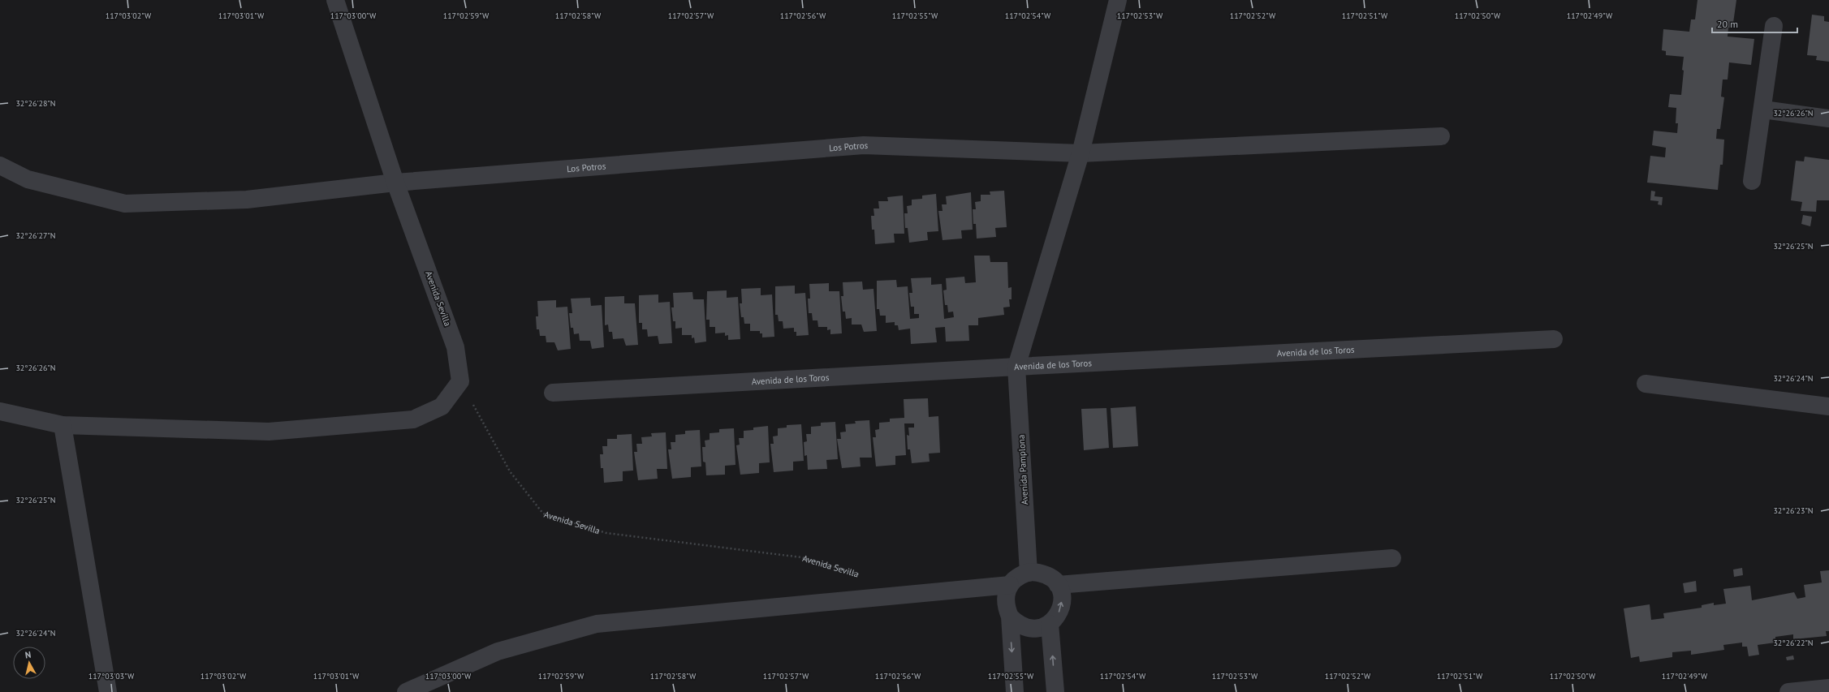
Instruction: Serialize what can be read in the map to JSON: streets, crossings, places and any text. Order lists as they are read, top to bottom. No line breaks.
{"streets":{"street":["Los Potros","Avenida Sevilla","Avenida de los Toros","Avenida Pamplona"]},"crossings":[["Los Potros","Avenida Sevilla"],["Avenida de los Toros","Avenida Pamplona"]],"scale_bar":"20 m","north":"top","coordinates":["117°03'02\"W","117°03'01\"W","117°03'00\"W","117°02'59\"W","117°02'58\"W","117°02'57\"W","117°02'56\"W","117°02'55\"W","117°02'54\"W","117°02'53\"W","117°02'52\"W","117°02'51\"W","117°02'50\"W","117°02'49\"W","32°26'28\"N","32°26'26\"N","32°26'27\"N","32°26'25\"N","32°26'24\"N","32°26'23\"N","32°26'22\"N","117°03'03\"W"]}
